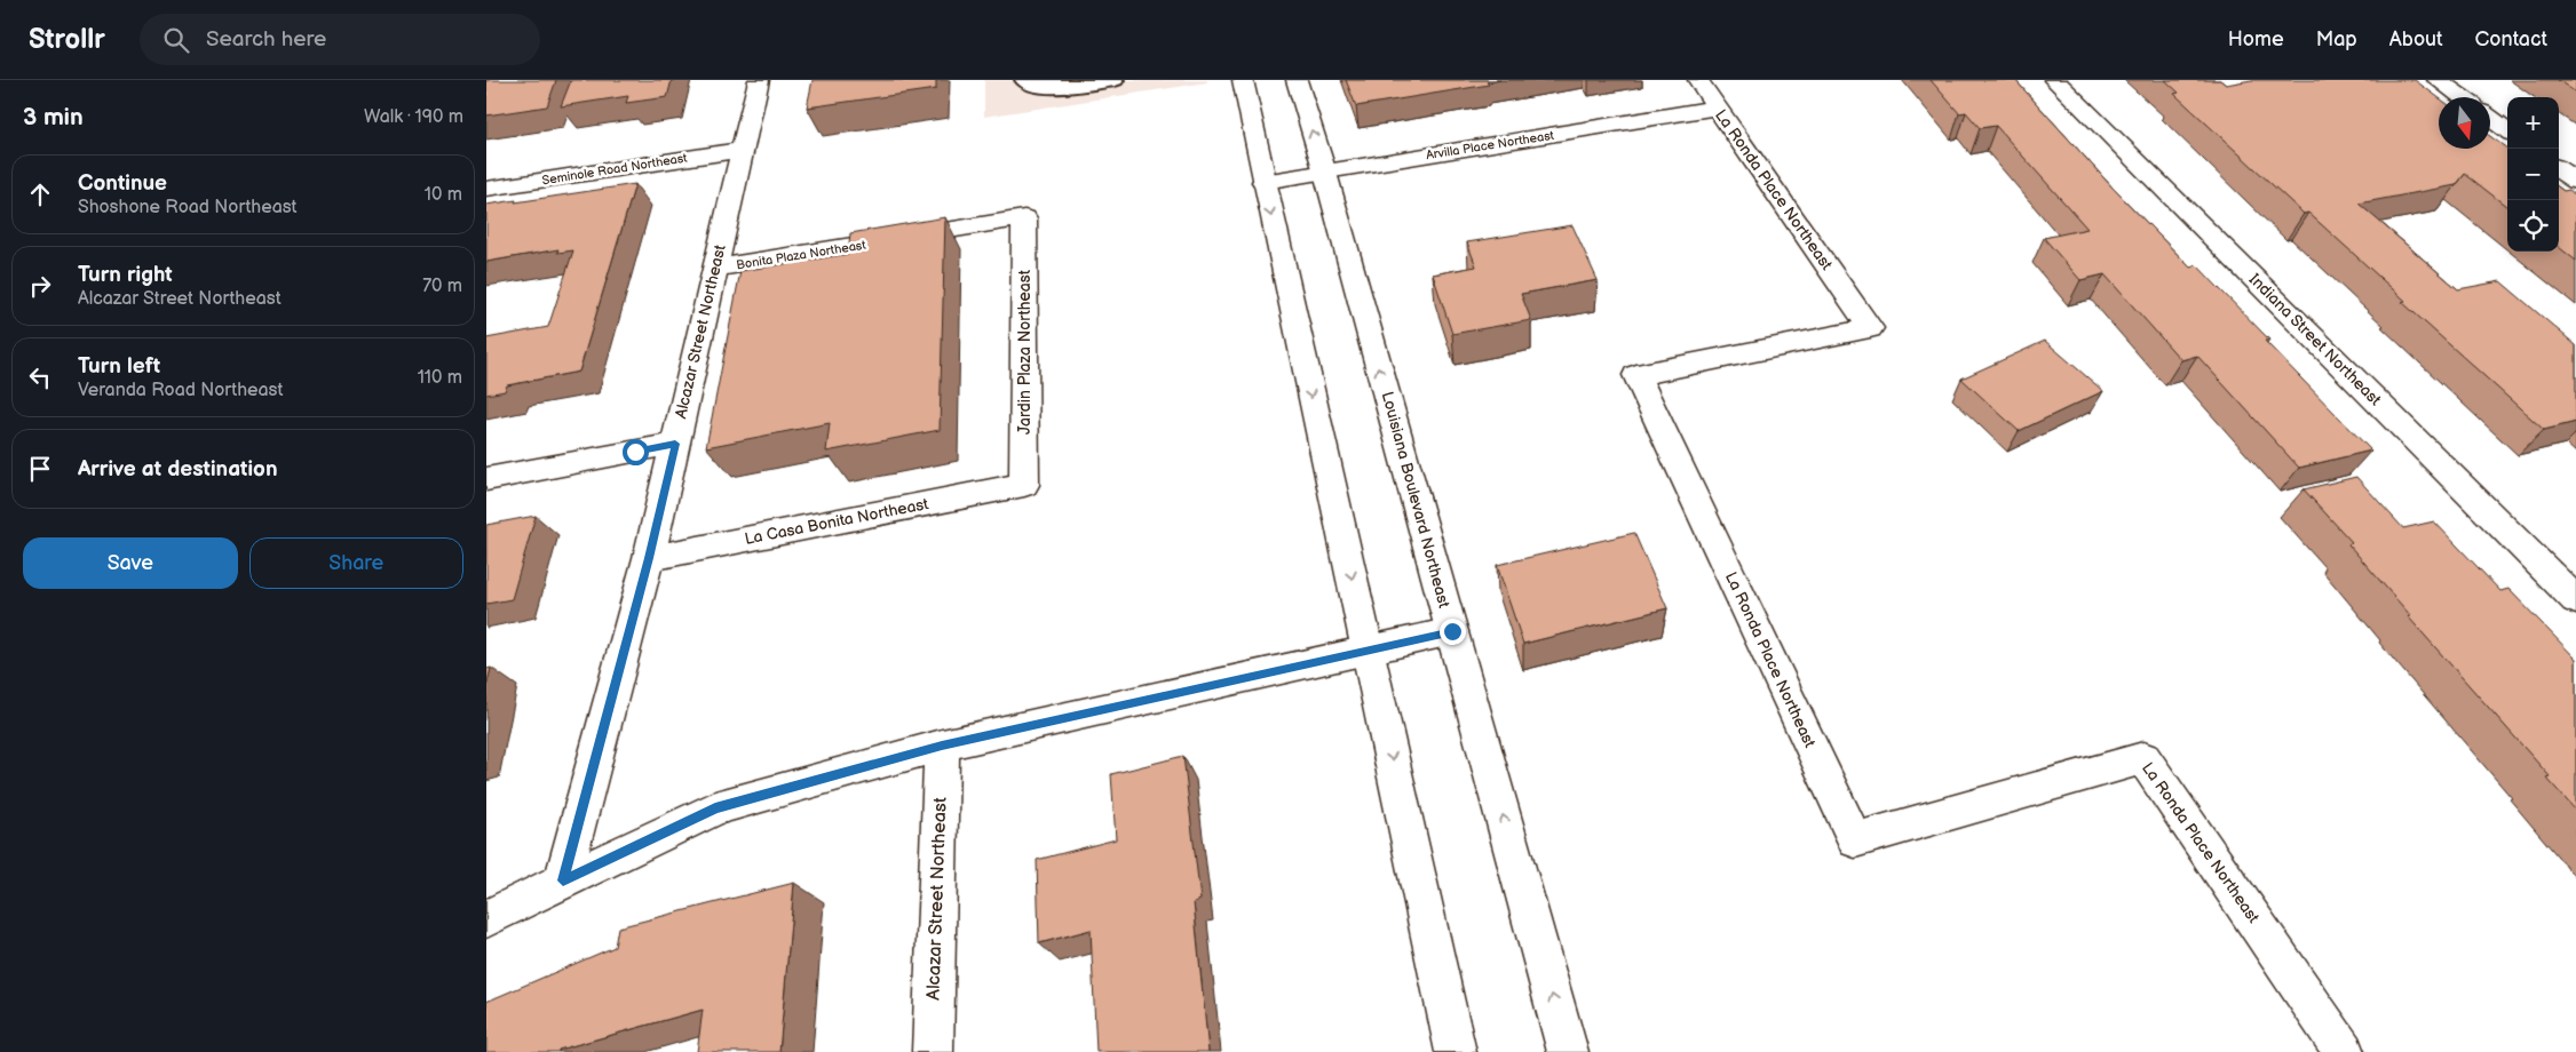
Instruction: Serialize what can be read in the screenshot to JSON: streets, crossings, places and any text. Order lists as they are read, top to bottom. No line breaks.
{"streets":{"street":["Arvilla Place Northeast","Seminole Road Northeast","La Ronda Place Northeast","Bonita Plaza Northeast","Alcazar Street Northeast","Indiana Street Northeast","Jardin Plaza Northeast","Louisiana Boulevard Northeast","La Casa Bonita Northeast"]},"crossings":[["Arvilla Place Northeast","La Ronda Place Northeast"],["Arvilla Place Northeast","Louisiana Boulevard Northeast"],["Seminole Road Northeast","Alcazar Street Northeast"],["Bonita Plaza Northeast","Alcazar Street Northeast"],["Bonita Plaza Northeast","Jardin Plaza Northeast"],["Alcazar Street Northeast","La Casa Bonita Northeast"],["Jardin Plaza Northeast","La Casa Bonita Northeast"]],"north":"bottom","page":{"header":"Strollr","search":"Search here","nav":["Home","Map","About","Contact"],"heading":["3 min","Walk · 190 m"],"map_buttons":["+","−"],"list":[["Continue","Shoshone Road Northeast","10 m"],["Turn right","Alcazar Street Northeast","70 m"],["Turn left","Veranda Road Northeast","110 m"],"Arrive at destination"],"buttons":["Save","Share"]}}
